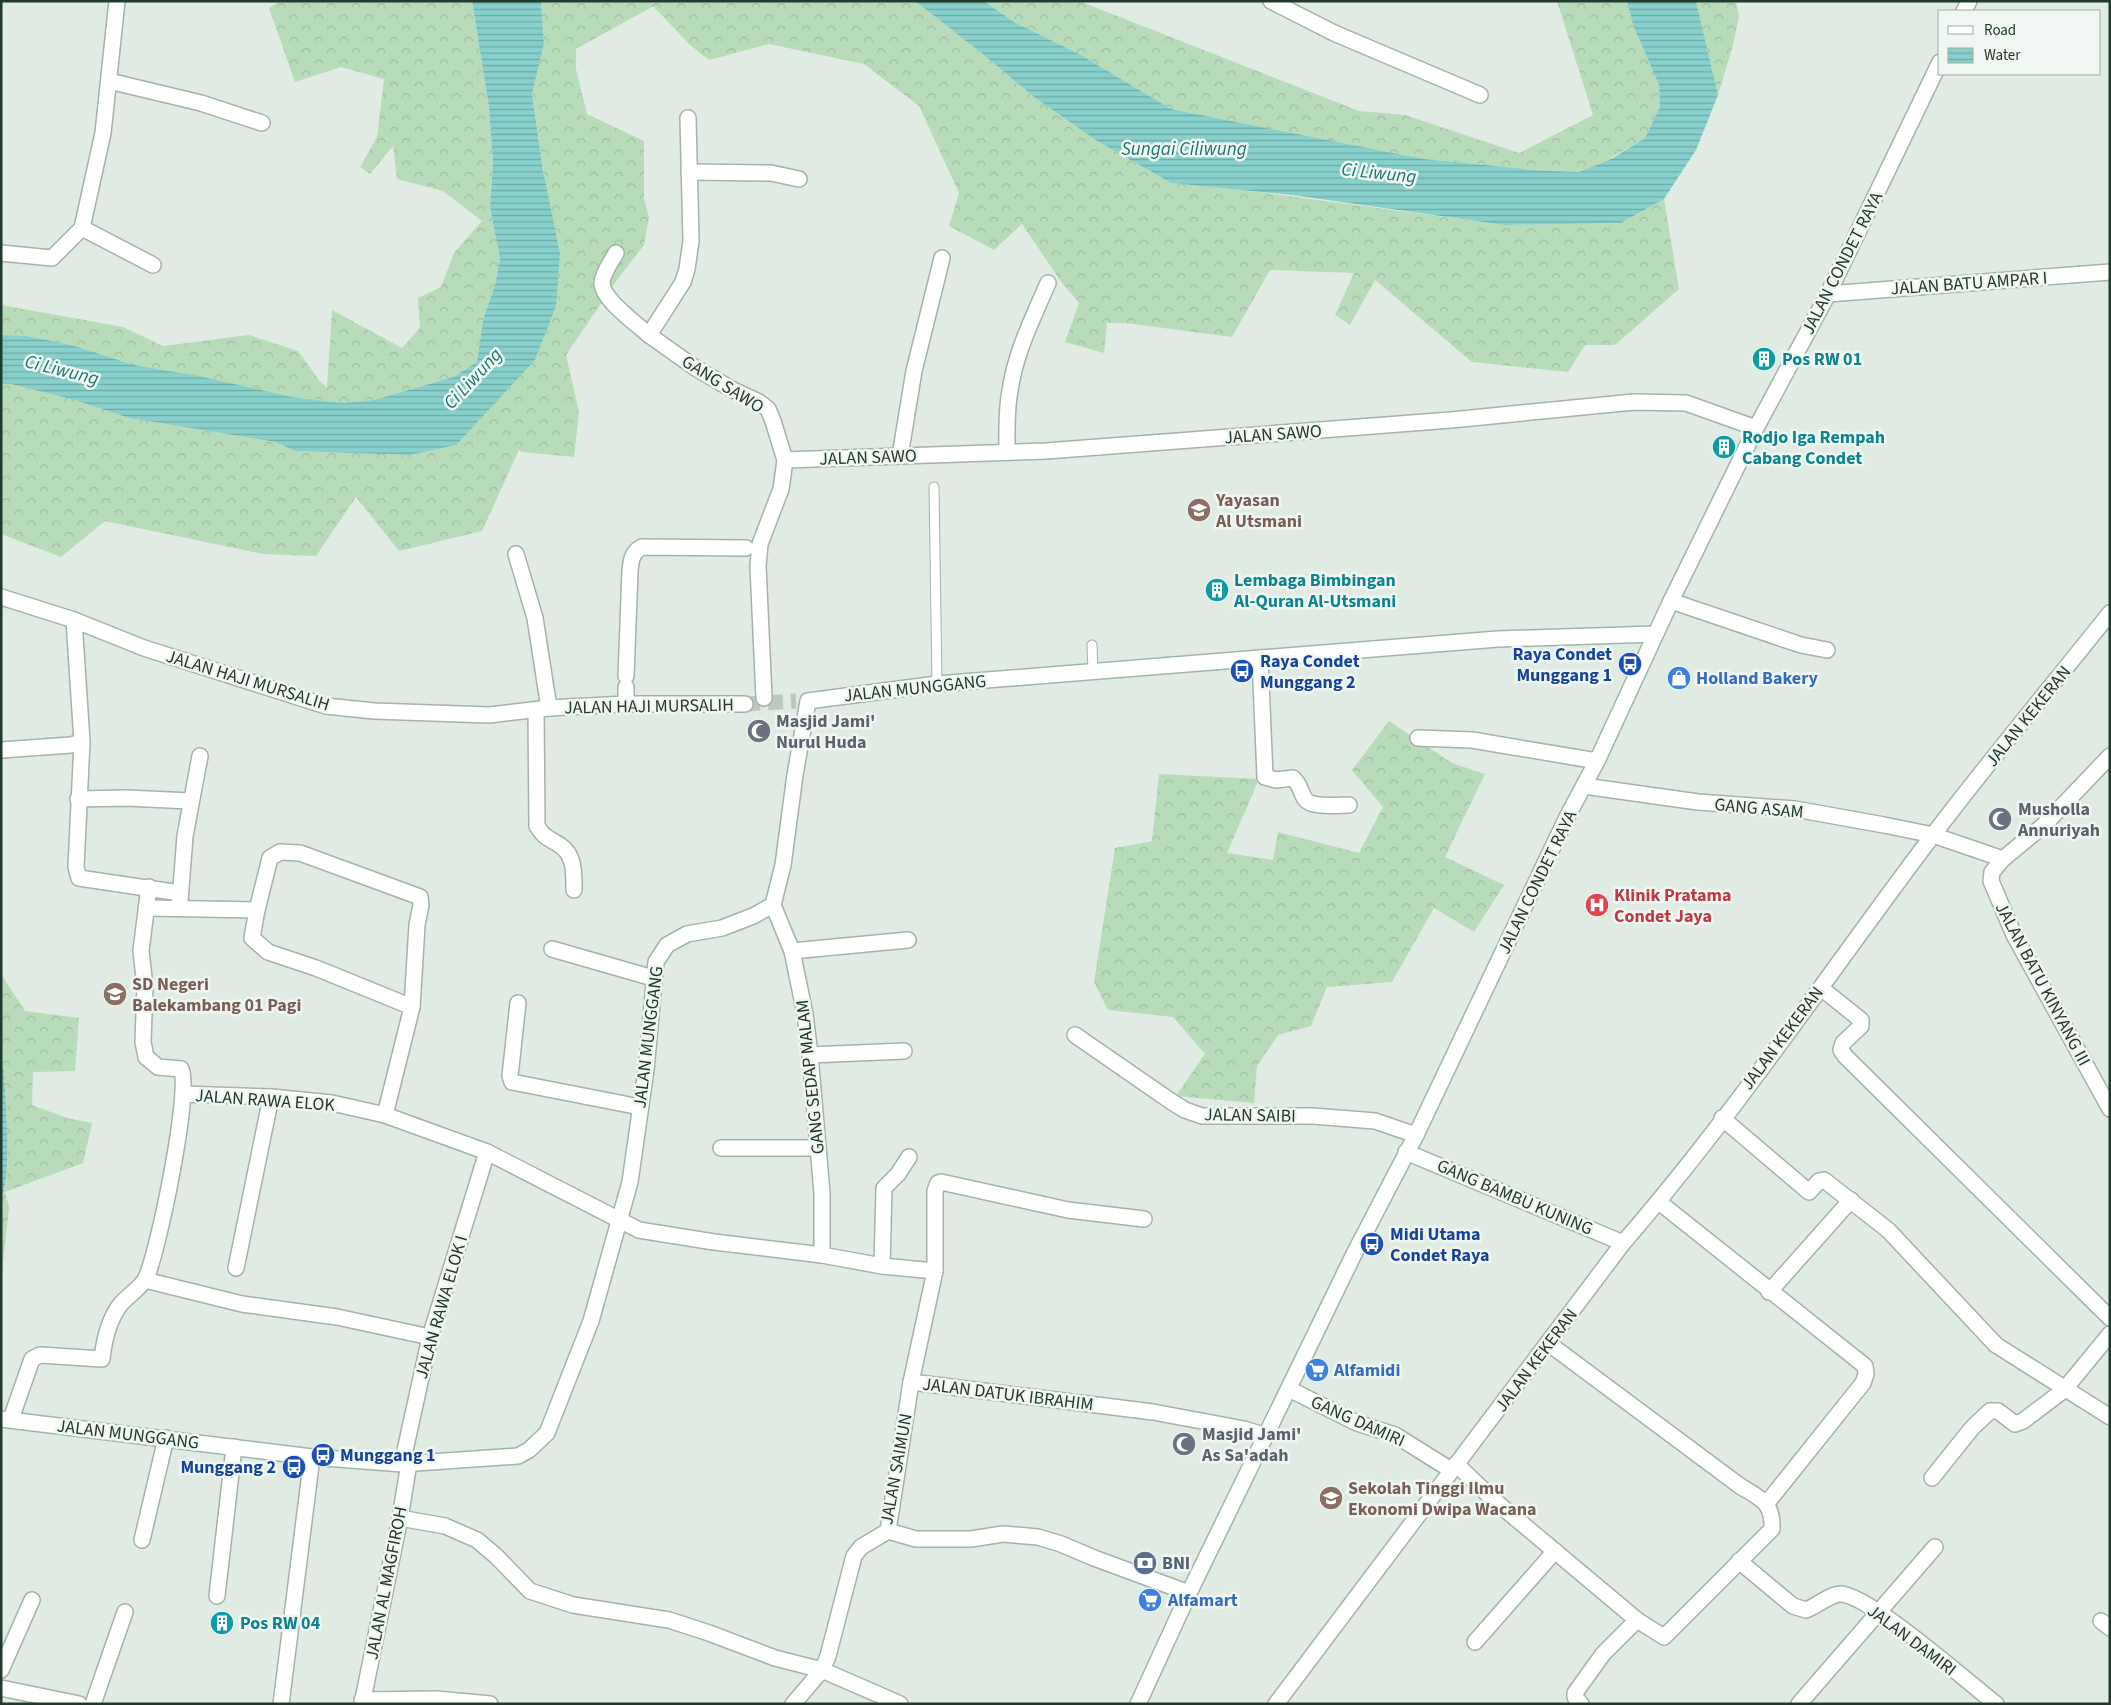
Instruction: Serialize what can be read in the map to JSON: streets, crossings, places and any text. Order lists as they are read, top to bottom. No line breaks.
{"streets":{"street":["JALAN CONDET RAYA","JALAN BATU AMPAR I","GANG SAWO","JALAN SAWO","JALAN HAJI MURSALIH","JALAN MUNGGANG","JALAN KEKERAN","GANG ASAM","JALAN BATU KINYANG III","GANG SEDAP MALAM","JALAN RAWA ELOK","JALAN SAIBI","GANG BAMBU KUNING","JALAN RAWA ELOK I","JALAN DATUK IBRAHIM","GANG DAMIRI","JALAN SAIMUN","JALAN AL MAGFIROH","JALAN DAMIRI"]},"crossings":[["JALAN CONDET RAYA","JALAN BATU AMPAR I"],["JALAN CONDET RAYA","JALAN SAWO"],["JALAN CONDET RAYA","JALAN MUNGGANG"],["JALAN CONDET RAYA","GANG ASAM"],["JALAN CONDET RAYA","JALAN SAIBI"],["JALAN CONDET RAYA","GANG BAMBU KUNING"],["JALAN CONDET RAYA","JALAN DATUK IBRAHIM"],["JALAN CONDET RAYA","GANG DAMIRI"],["GANG SAWO","JALAN SAWO"],["JALAN MUNGGANG","GANG SEDAP MALAM"],["JALAN MUNGGANG","JALAN RAWA ELOK"],["JALAN MUNGGANG","JALAN RAWA ELOK I"],["JALAN MUNGGANG","JALAN AL MAGFIROH"],["JALAN KEKERAN","GANG ASAM"],["JALAN KEKERAN","GANG BAMBU KUNING"],["JALAN KEKERAN","GANG DAMIRI"],["GANG ASAM","JALAN BATU KINYANG III"],["JALAN RAWA ELOK","JALAN RAWA ELOK I"],["JALAN RAWA ELOK I","JALAN AL MAGFIROH"],["JALAN DATUK IBRAHIM","JALAN SAIMUN"]],"water":["Sungai Ciliwung","Ci Liwung"],"places":{"building":["Pos RW 01","Rodjo Iga Rempah Cabang Condet","Lembaga Bimbingan Al-Quran Al-Utsmani","Pos RW 04"],"school or university":["Yayasan Al Utsmani","SD Negeri Balekambang 01 Pagi","Sekolah Tinggi Ilmu Ekonomi Dwipa Wacana"],"bus stop":["Raya Condet Munggang 1","Raya Condet Munggang 2","Midi Utama Condet Raya","Munggang 1","Munggang 2"],"shop":["Holland Bakery"],"mosque":["Masjid Jami' Nurul Huda","Musholla Annuriyah","Masjid Jami' As Sa'adah"],"hospital":["Klinik Pratama Condet Jaya"],"supermarket":["Alfamidi","Alfamart"],"bank":["BNI"]},"legend":["Road","Water"]}
